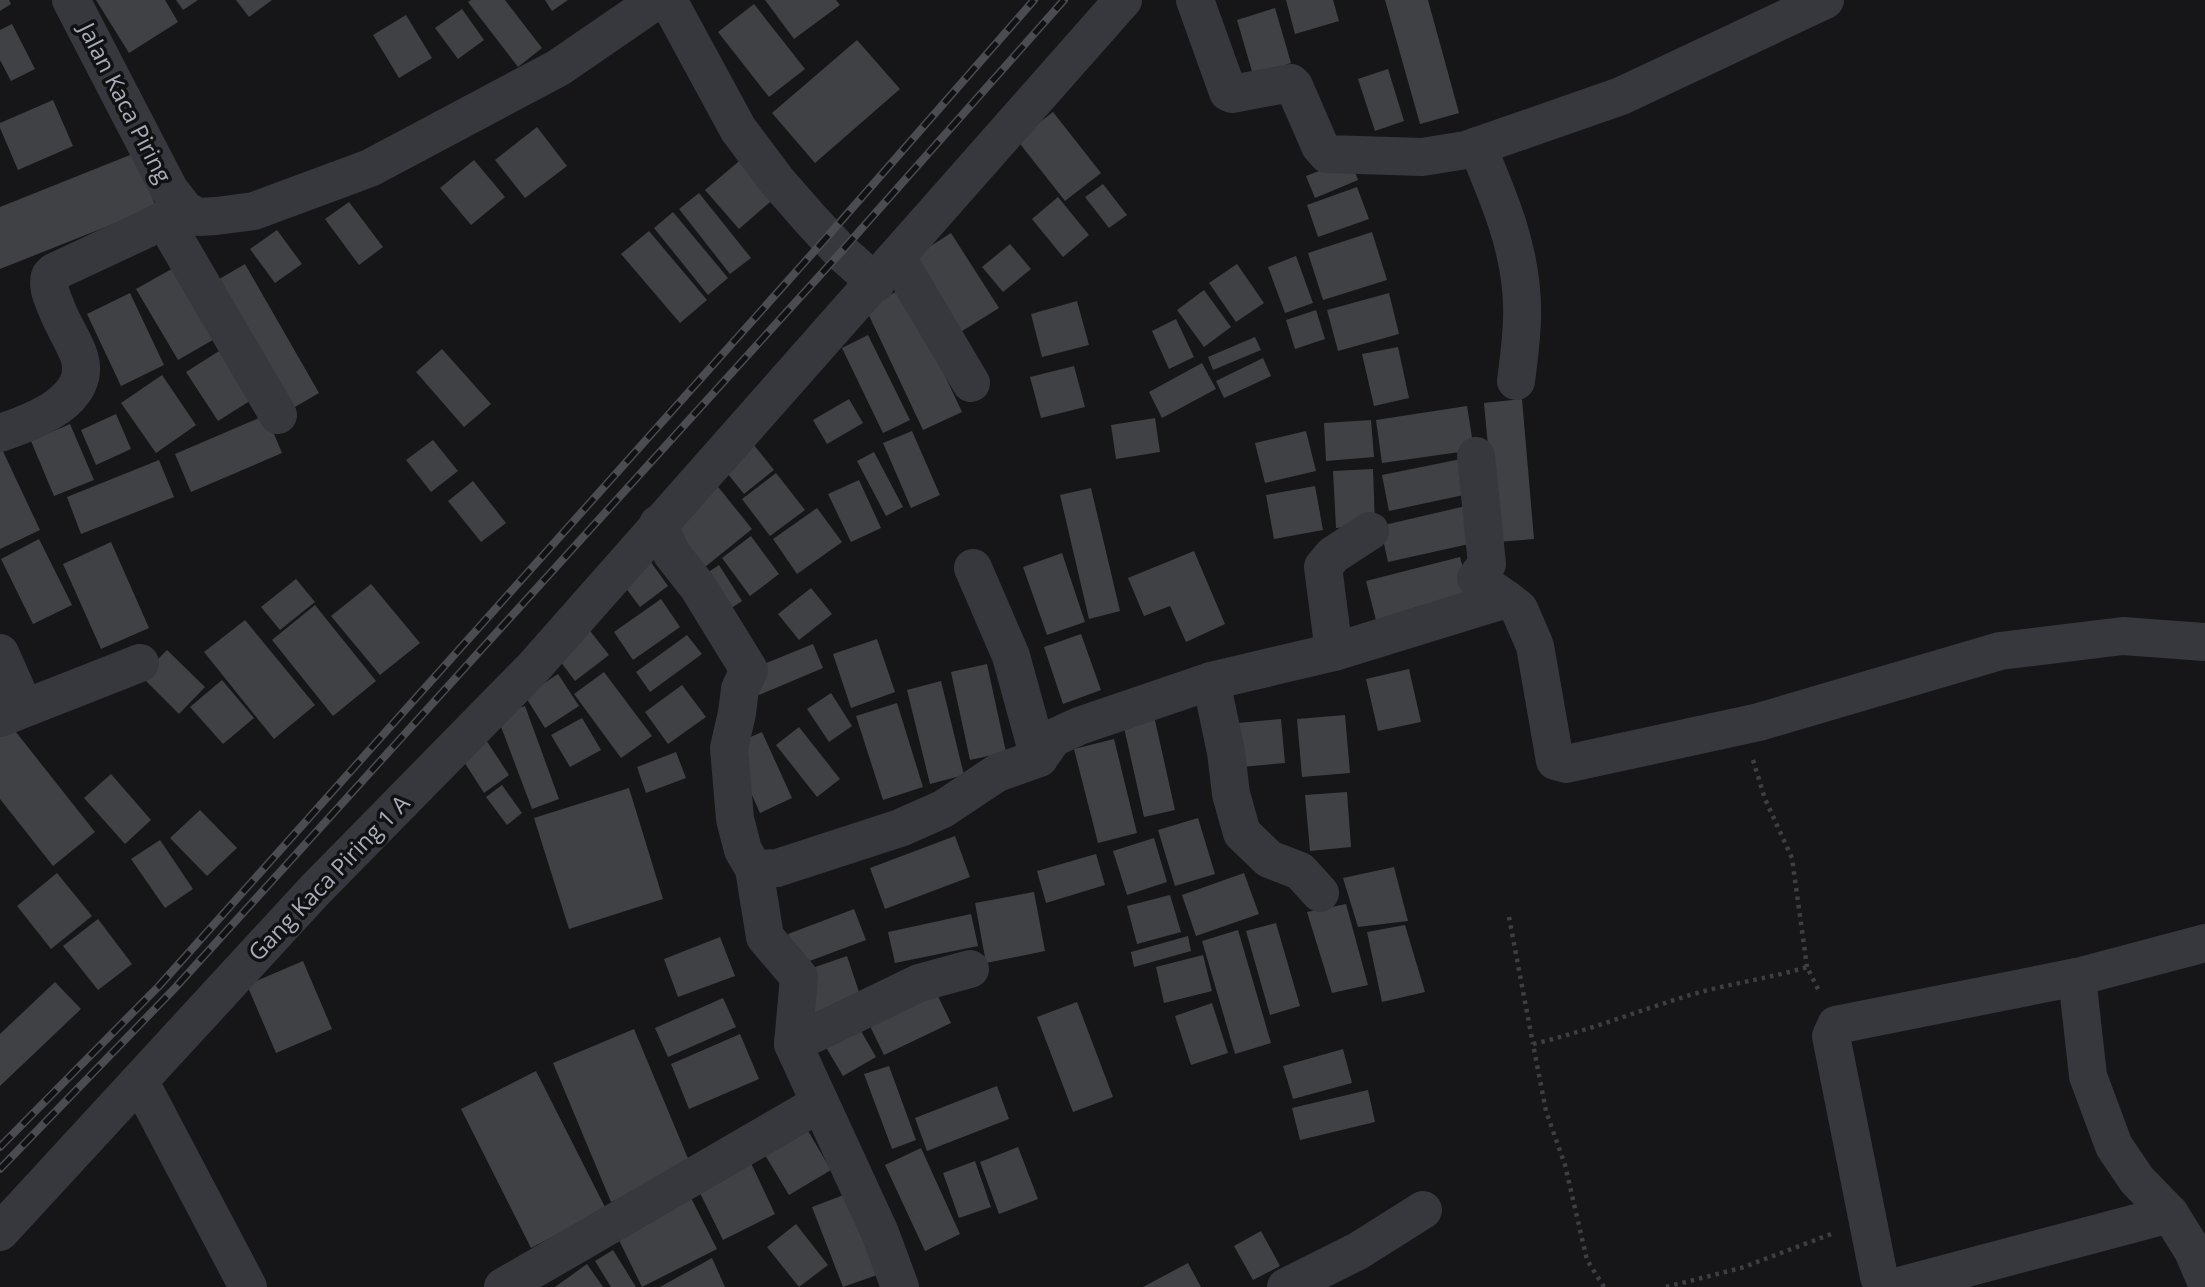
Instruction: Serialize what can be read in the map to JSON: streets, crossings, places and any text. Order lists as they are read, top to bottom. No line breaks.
{"streets":{"street":["Jalan Kaca Piring","Gang Kaca Piring 1 A"]}}
